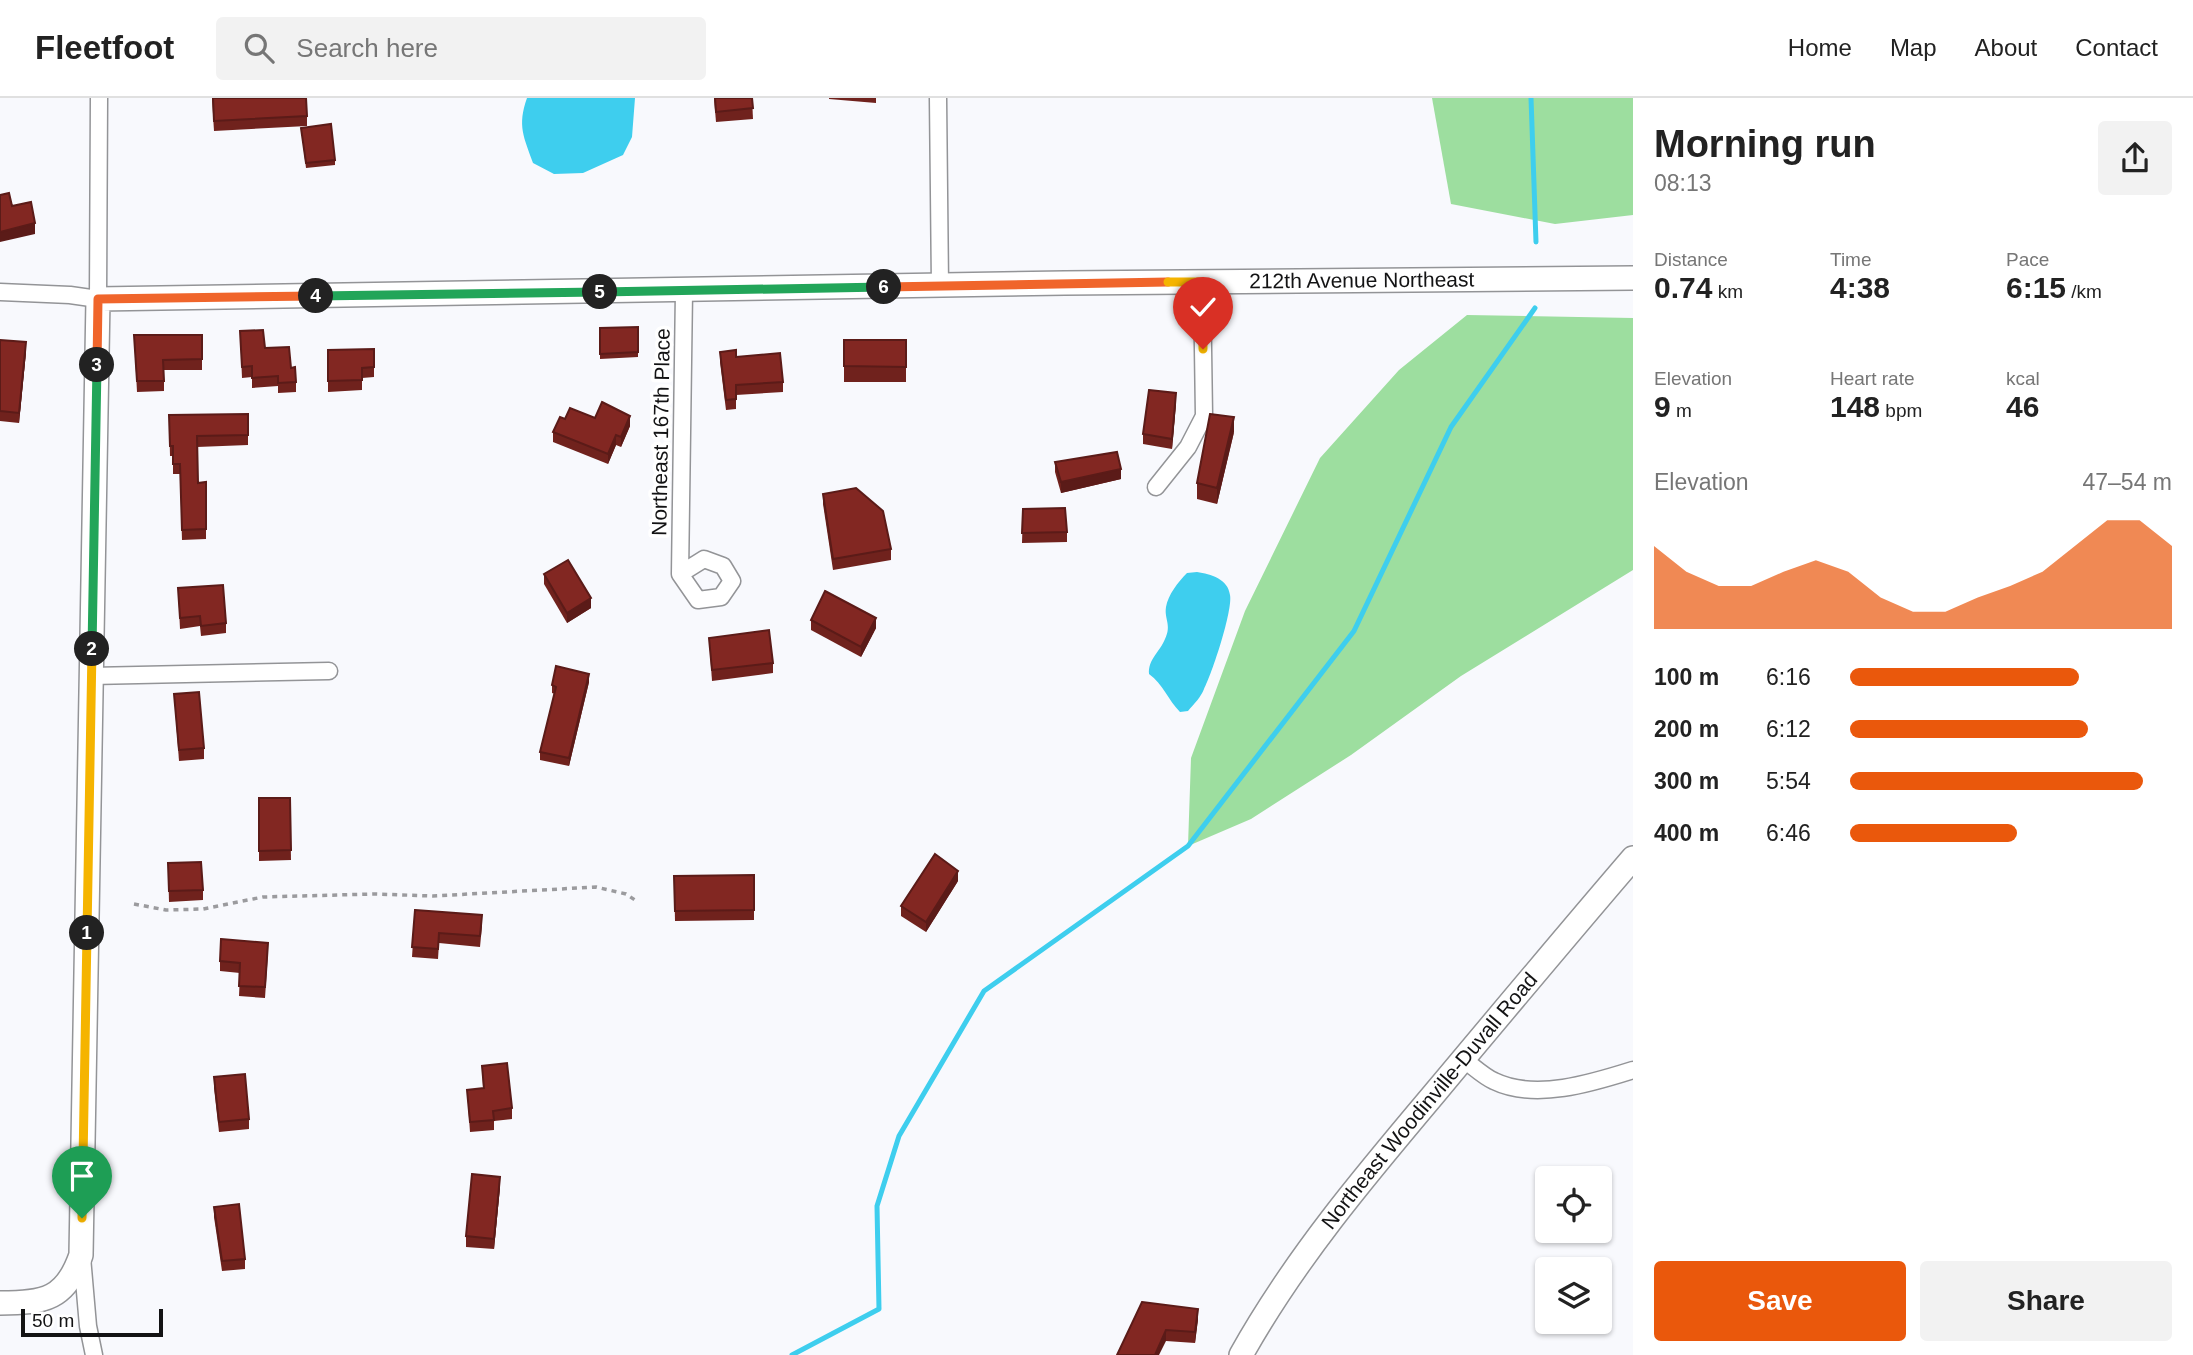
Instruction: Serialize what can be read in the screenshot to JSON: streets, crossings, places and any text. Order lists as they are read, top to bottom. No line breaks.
{"streets":{"street":["212th Avenue Northeast","Northeast 167th Place","Northeast Woodinville-Duvall Road"]},"crossings":[["212th Avenue Northeast","Northeast 167th Place"]],"scale_bar":"50 m","page":{"header":"Fleetfoot","search":"Search here","nav":["Home","Map","About","Contact"],"heading":["Morning run","08:13"],"stats":[["Distance","0.74 km"],["Time","4:38"],["Pace","6:15 /km"],["Elevation","9 m"],["Heart rate","148 bpm"],["kcal","46"]],"pins":["6","5","4","3","2","1"],"chart":["Elevation","47–54 m"],"list":[{"name":"100 m","note":"6:16"},{"name":"200 m","note":"6:12"},{"name":"300 m","note":"5:54"},{"name":"400 m","note":"6:46"}],"buttons":["Save","Share"],"scale":"50 m"}}
